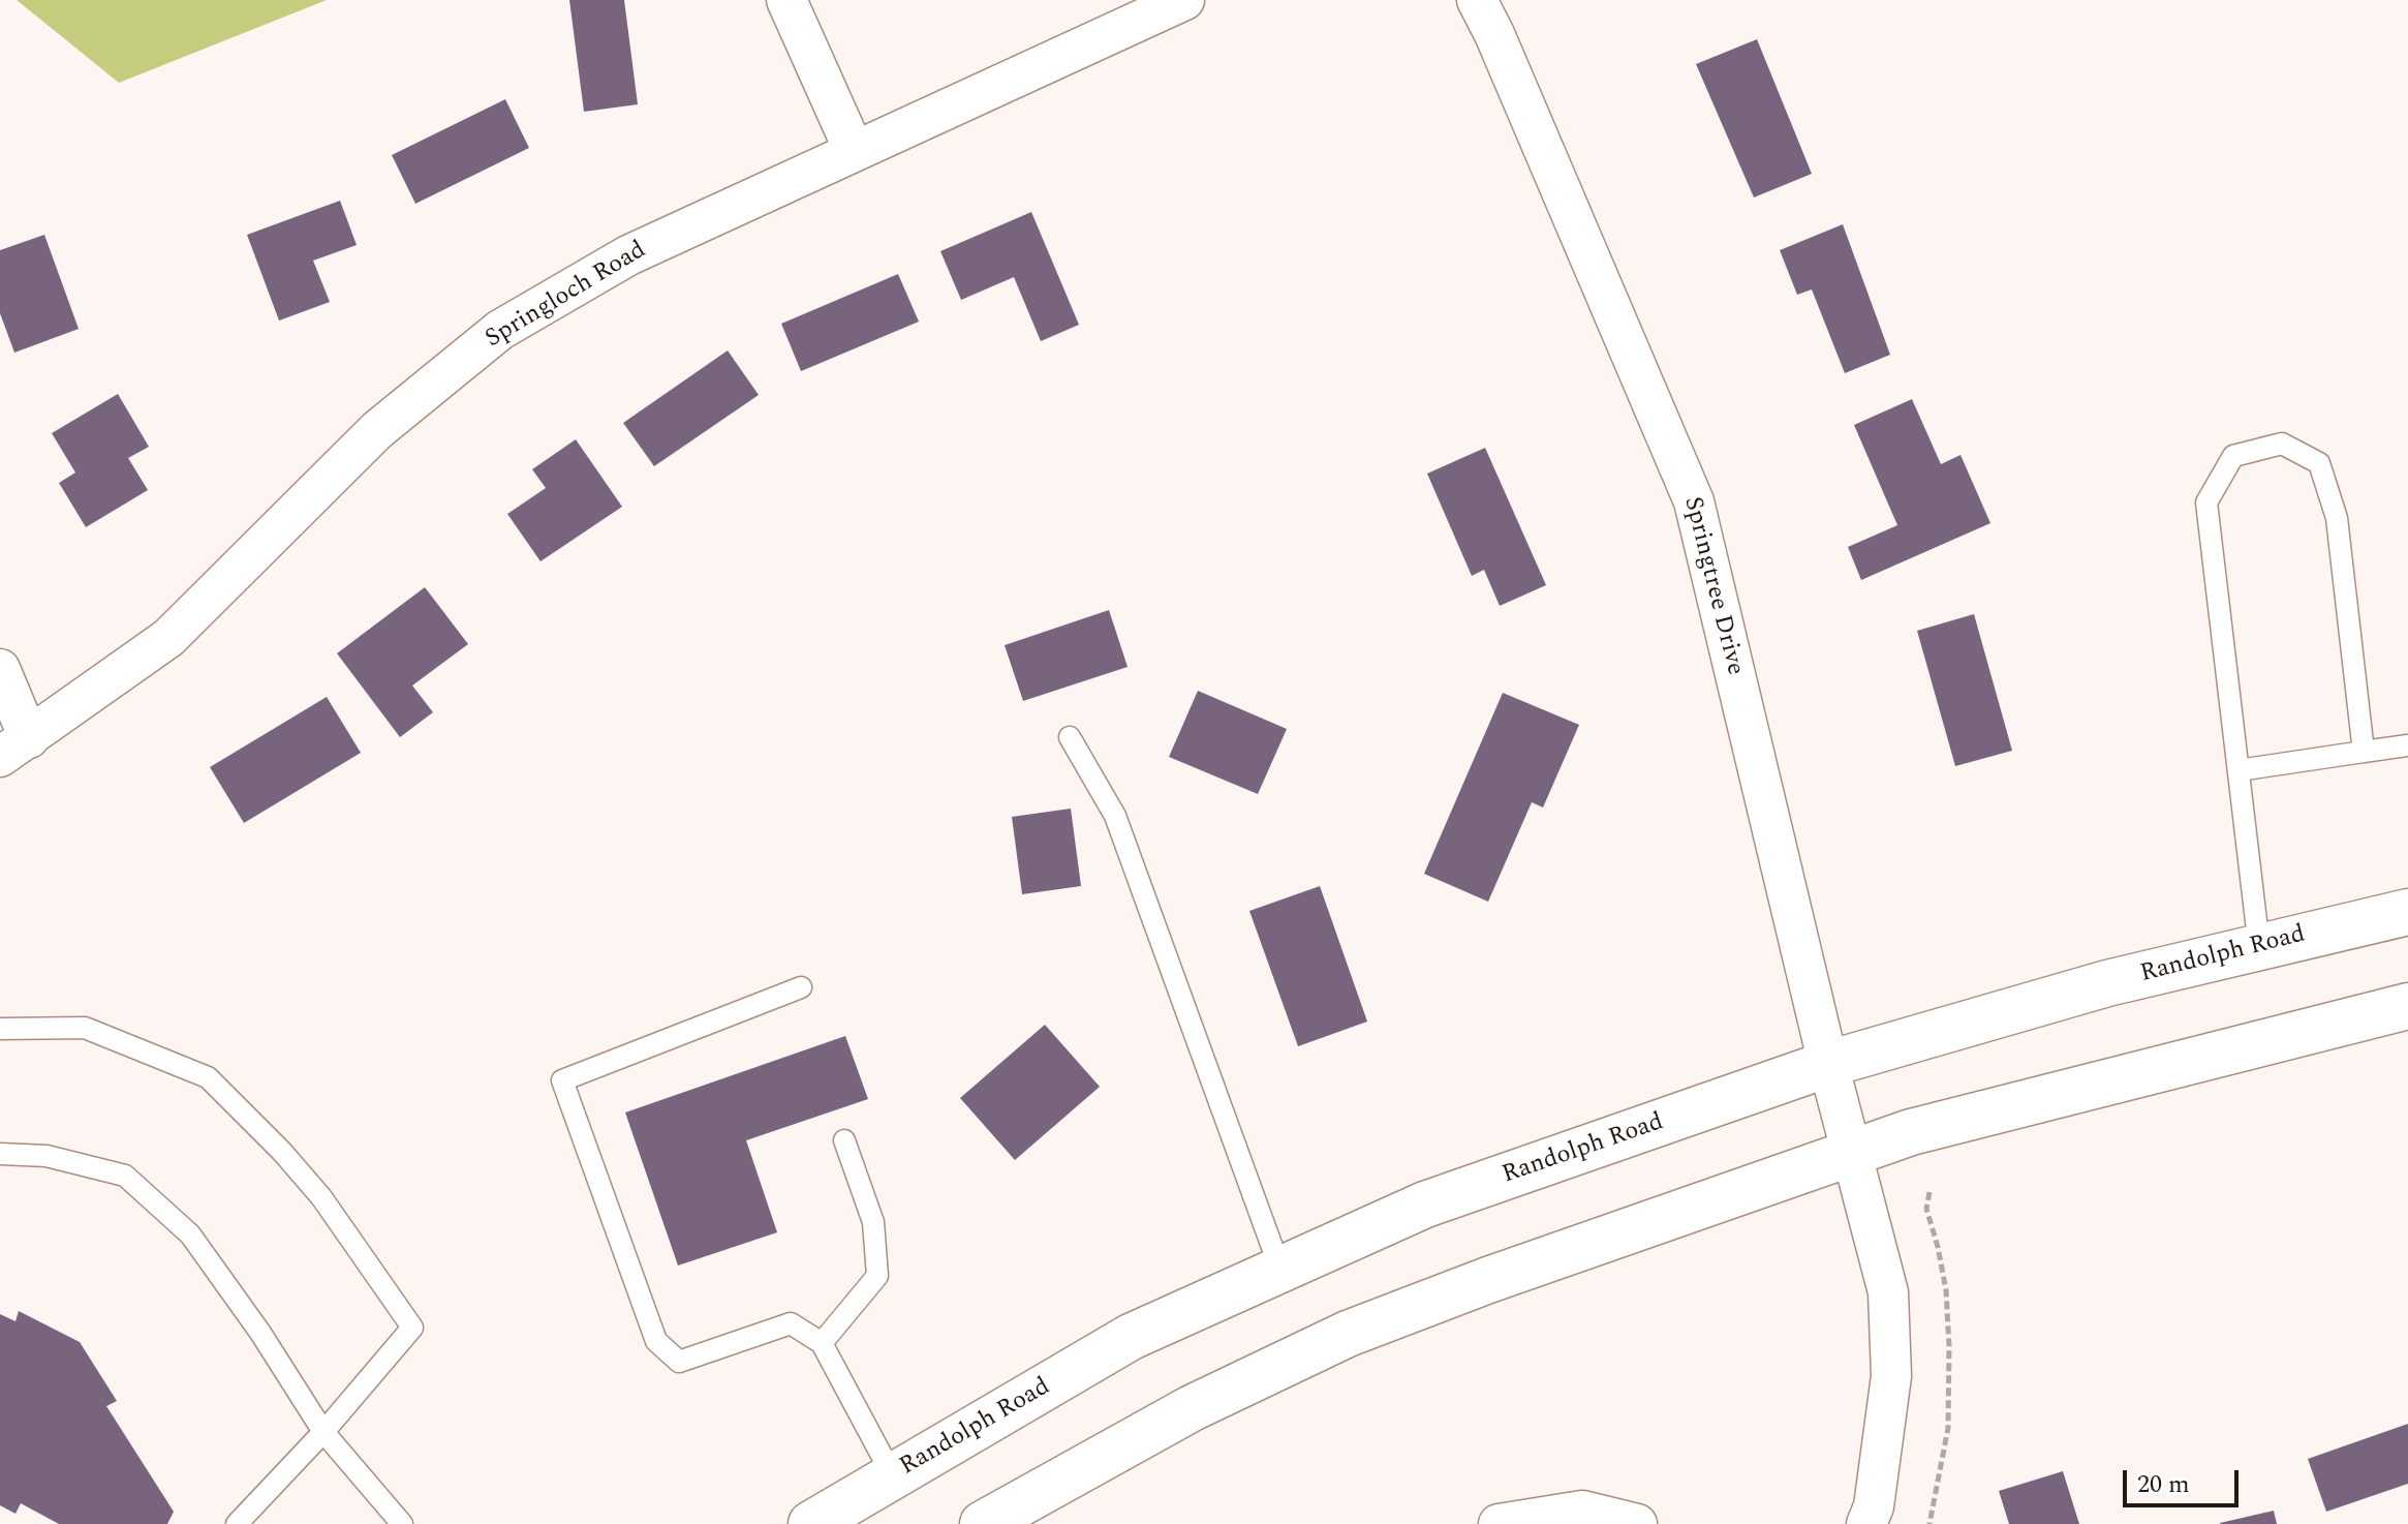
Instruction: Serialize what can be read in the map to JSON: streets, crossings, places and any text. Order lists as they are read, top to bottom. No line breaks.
{"streets":{"main road":["Randolph Road"],"street":["Springloch Road","Springtree Drive"]},"crossings":[["Springtree Drive","Randolph Road"]],"scale_bar":"20 m"}
